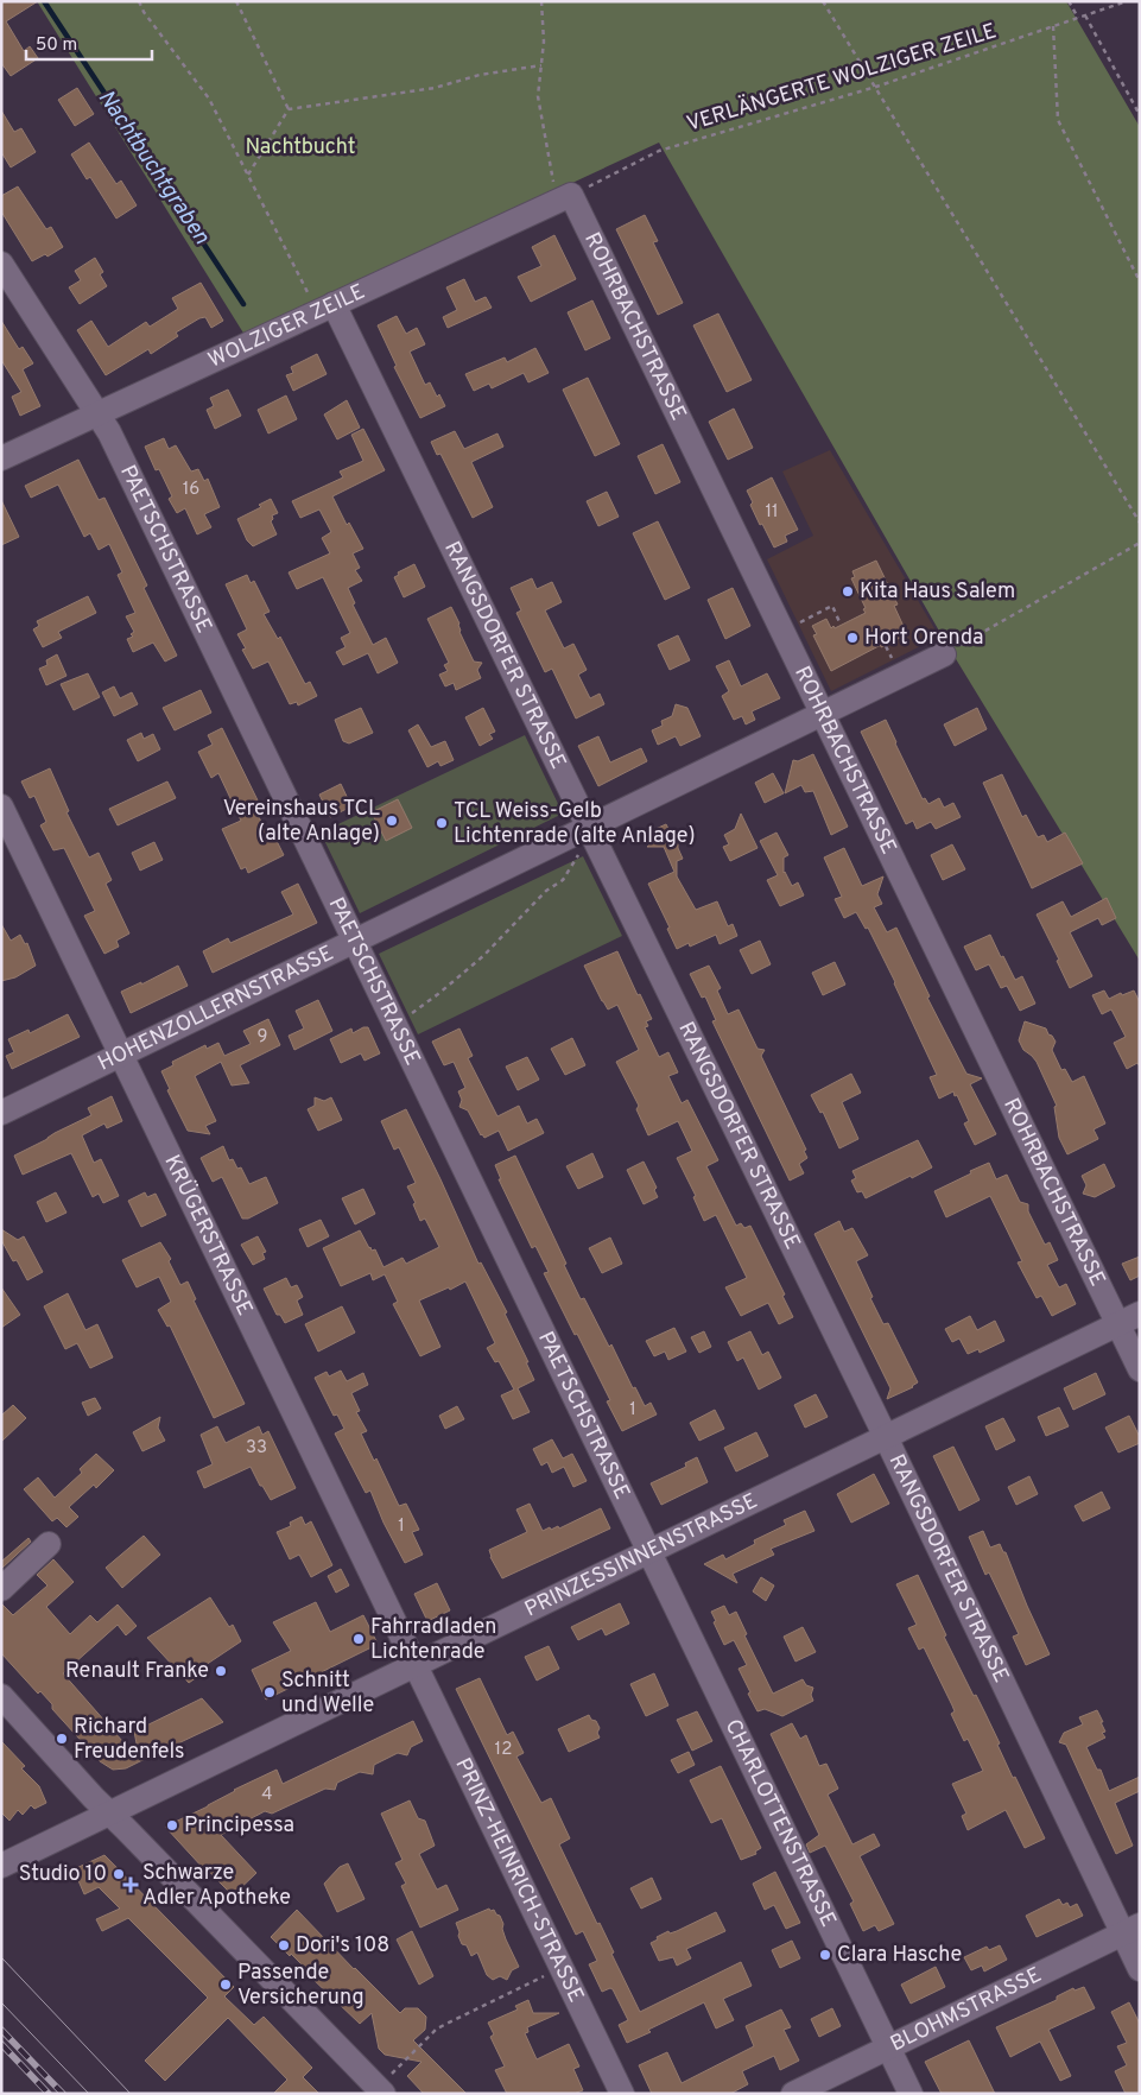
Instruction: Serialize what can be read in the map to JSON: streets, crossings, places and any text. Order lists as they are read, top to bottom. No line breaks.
{"streets":{"street":["WOLZIGER ZEILE","ROHRBACHSTRASSE","PAETSCHSTRASSE","RANGSDORFER STRASSE","HOHENZOLLERNSTRASSE","KRÜGERSTRASSE","PRINZESSINNENSTRASSE","CHARLOTTENSTRASSE","PRINZ-HEINRICH-STRASSE","BLOHMSTRASSE"],"path":["VERLÄNGERTE WOLZIGER ZEILE"]},"crossings":[["VERLÄNGERTE WOLZIGER ZEILE","WOLZIGER ZEILE"],["VERLÄNGERTE WOLZIGER ZEILE","ROHRBACHSTRASSE"],["WOLZIGER ZEILE","ROHRBACHSTRASSE"],["WOLZIGER ZEILE","PAETSCHSTRASSE"],["WOLZIGER ZEILE","RANGSDORFER STRASSE"],["ROHRBACHSTRASSE","HOHENZOLLERNSTRASSE"],["ROHRBACHSTRASSE","PRINZESSINNENSTRASSE"],["PAETSCHSTRASSE","HOHENZOLLERNSTRASSE"],["PAETSCHSTRASSE","PRINZESSINNENSTRASSE"],["PAETSCHSTRASSE","CHARLOTTENSTRASSE"],["RANGSDORFER STRASSE","HOHENZOLLERNSTRASSE"],["RANGSDORFER STRASSE","PRINZESSINNENSTRASSE"],["RANGSDORFER STRASSE","BLOHMSTRASSE"],["HOHENZOLLERNSTRASSE","KRÜGERSTRASSE"],["KRÜGERSTRASSE","PRINZESSINNENSTRASSE"],["KRÜGERSTRASSE","PRINZ-HEINRICH-STRASSE"],["PRINZESSINNENSTRASSE","CHARLOTTENSTRASSE"],["PRINZESSINNENSTRASSE","PRINZ-HEINRICH-STRASSE"],["CHARLOTTENSTRASSE","BLOHMSTRASSE"]],"water":["Nachtbuchtgraben"],"parks":["Nachtbucht"],"places":{"other":["Kita Haus Salem","Hort Orenda","Vereinshaus TCL (alte Anlage)","TCL Weiss-Gelb Lichtenrade (alte Anlage)","Fahrradladen Lichtenrade","Renault Franke","Schnitt und Welle","Richard Freudenfels","Principessa","Studio 10","Dori's 108","Clara Hasche","Passende Versicherung"],"health":["Schwarze Adler Apotheke"]},"house_numbers":["16","11","9","1","33","1","12","4"],"scale_bar":"50 m"}
